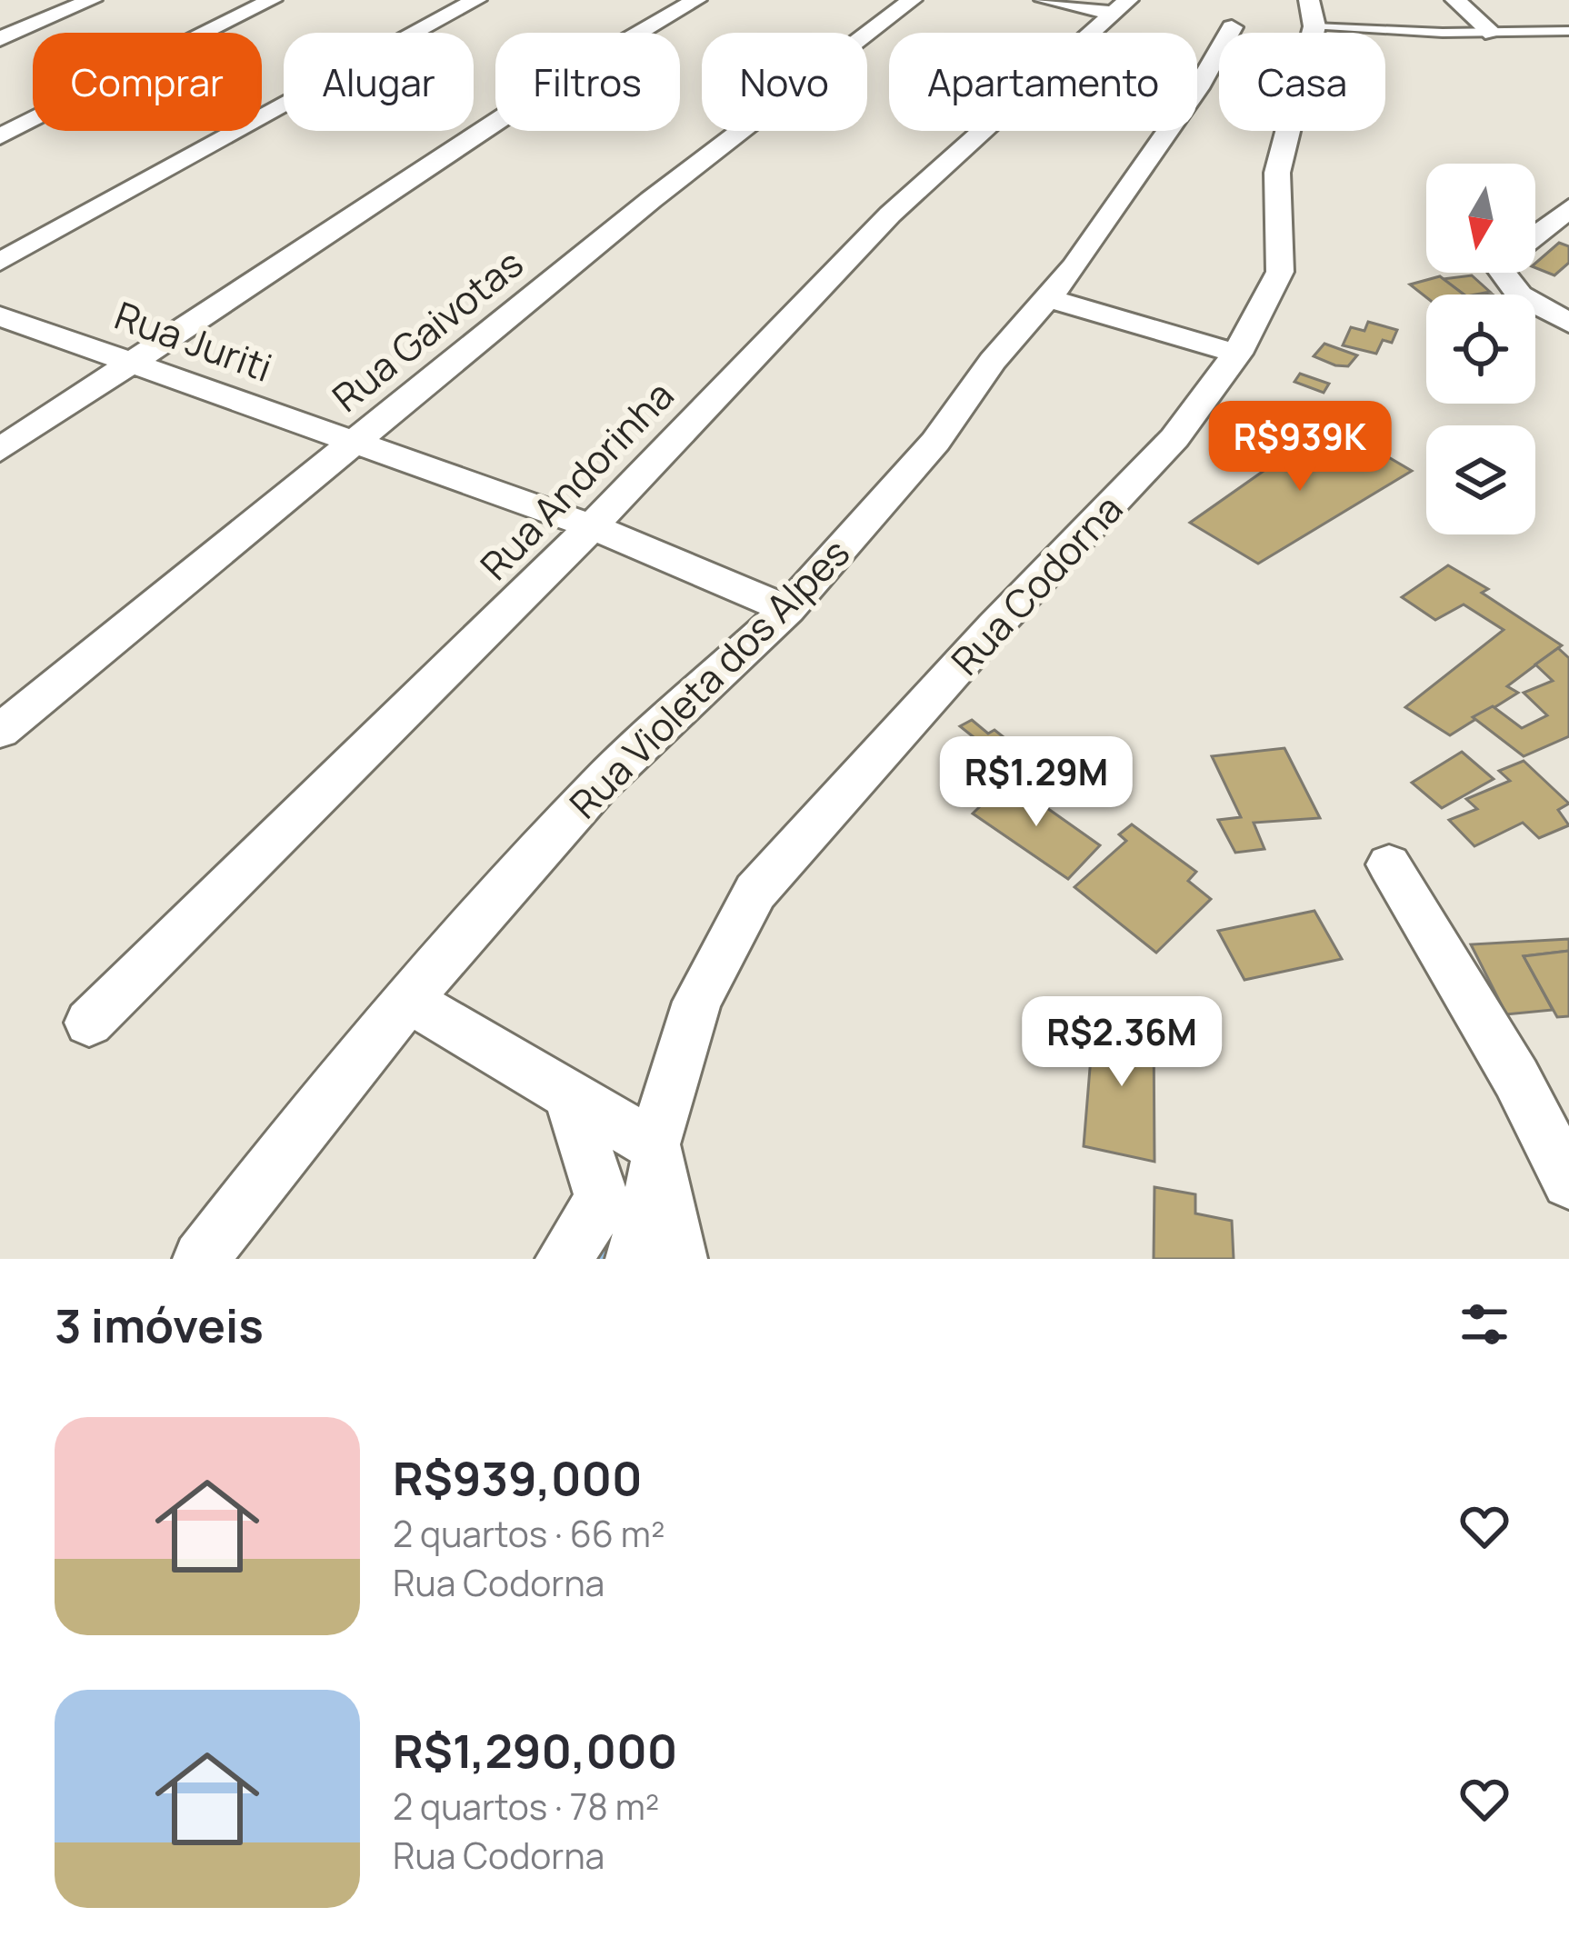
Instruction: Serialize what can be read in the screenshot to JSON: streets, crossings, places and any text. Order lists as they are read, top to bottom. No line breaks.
{"streets":{"street":["Rua Gaivotas","Rua Juriti","Rua Andorinha","Rua Codorna","Rua Violeta dos Alpes"]},"crossings":[["Rua Gaivotas","Rua Juriti"],["Rua Juriti","Rua Andorinha"],["Rua Juriti","Rua Violeta dos Alpes"]],"north":"bottom","page":{"chip":["Comprar","Alugar","Filtros","Novo","Apartamento","Casa"],"price":["R$939K","R$1.29M","R$2.36M"],"heading":"3 imóveis","list":[{"name":"R$939,000","note":"2 quartos · 66 m² · Rua Codorna"},{"name":"R$1,290,000","note":"2 quartos · 78 m² · Rua Codorna"}]}}
